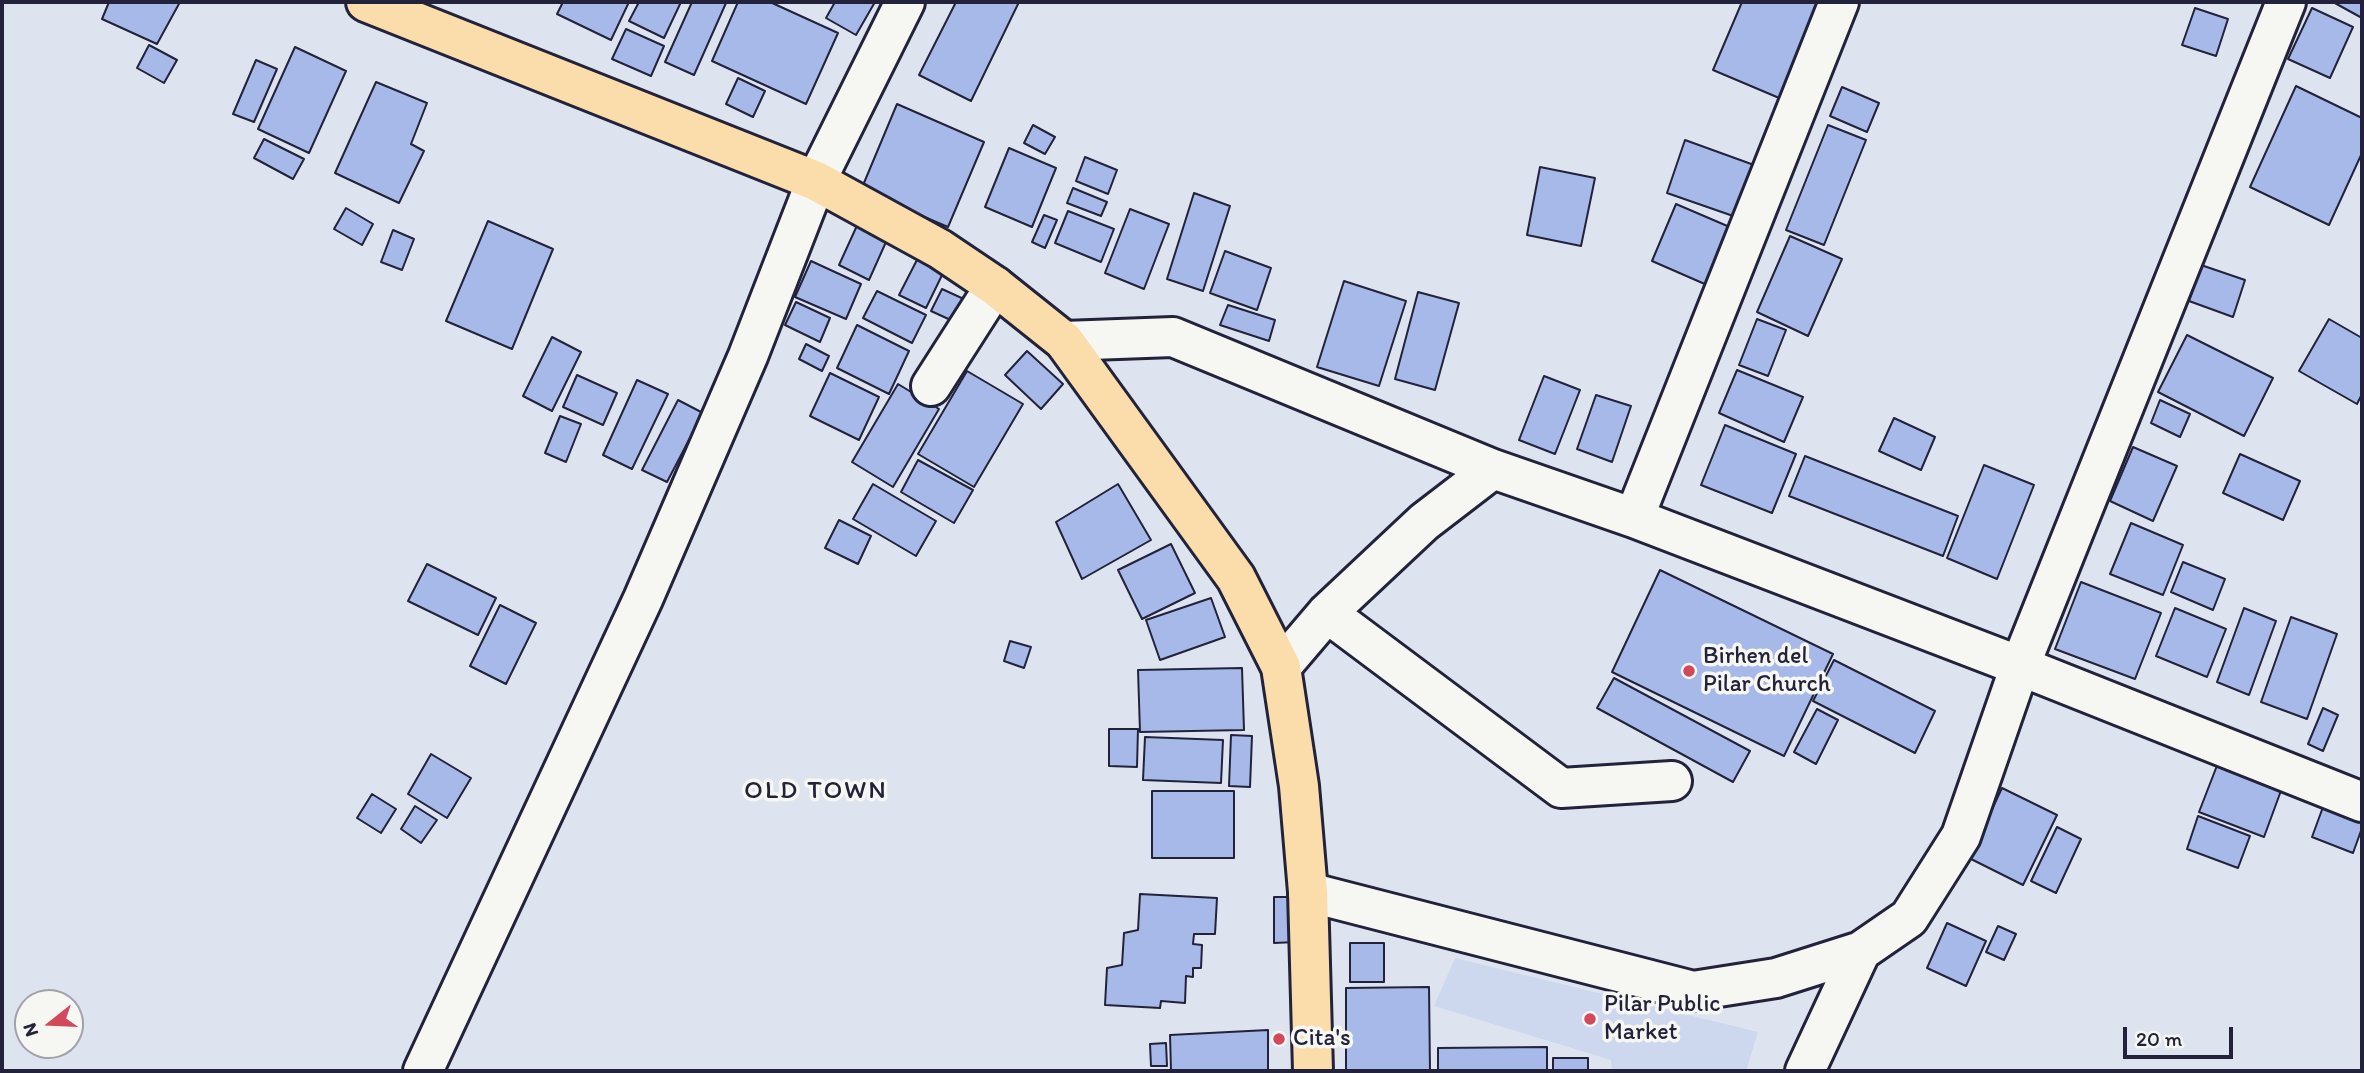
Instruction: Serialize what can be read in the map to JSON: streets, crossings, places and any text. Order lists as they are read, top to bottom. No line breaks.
{"districts":["OLD TOWN"],"places":["Birhen del Pilar Church","Pilar Public Market","Cita's"],"scale_bar":"20 m","north":"left"}
